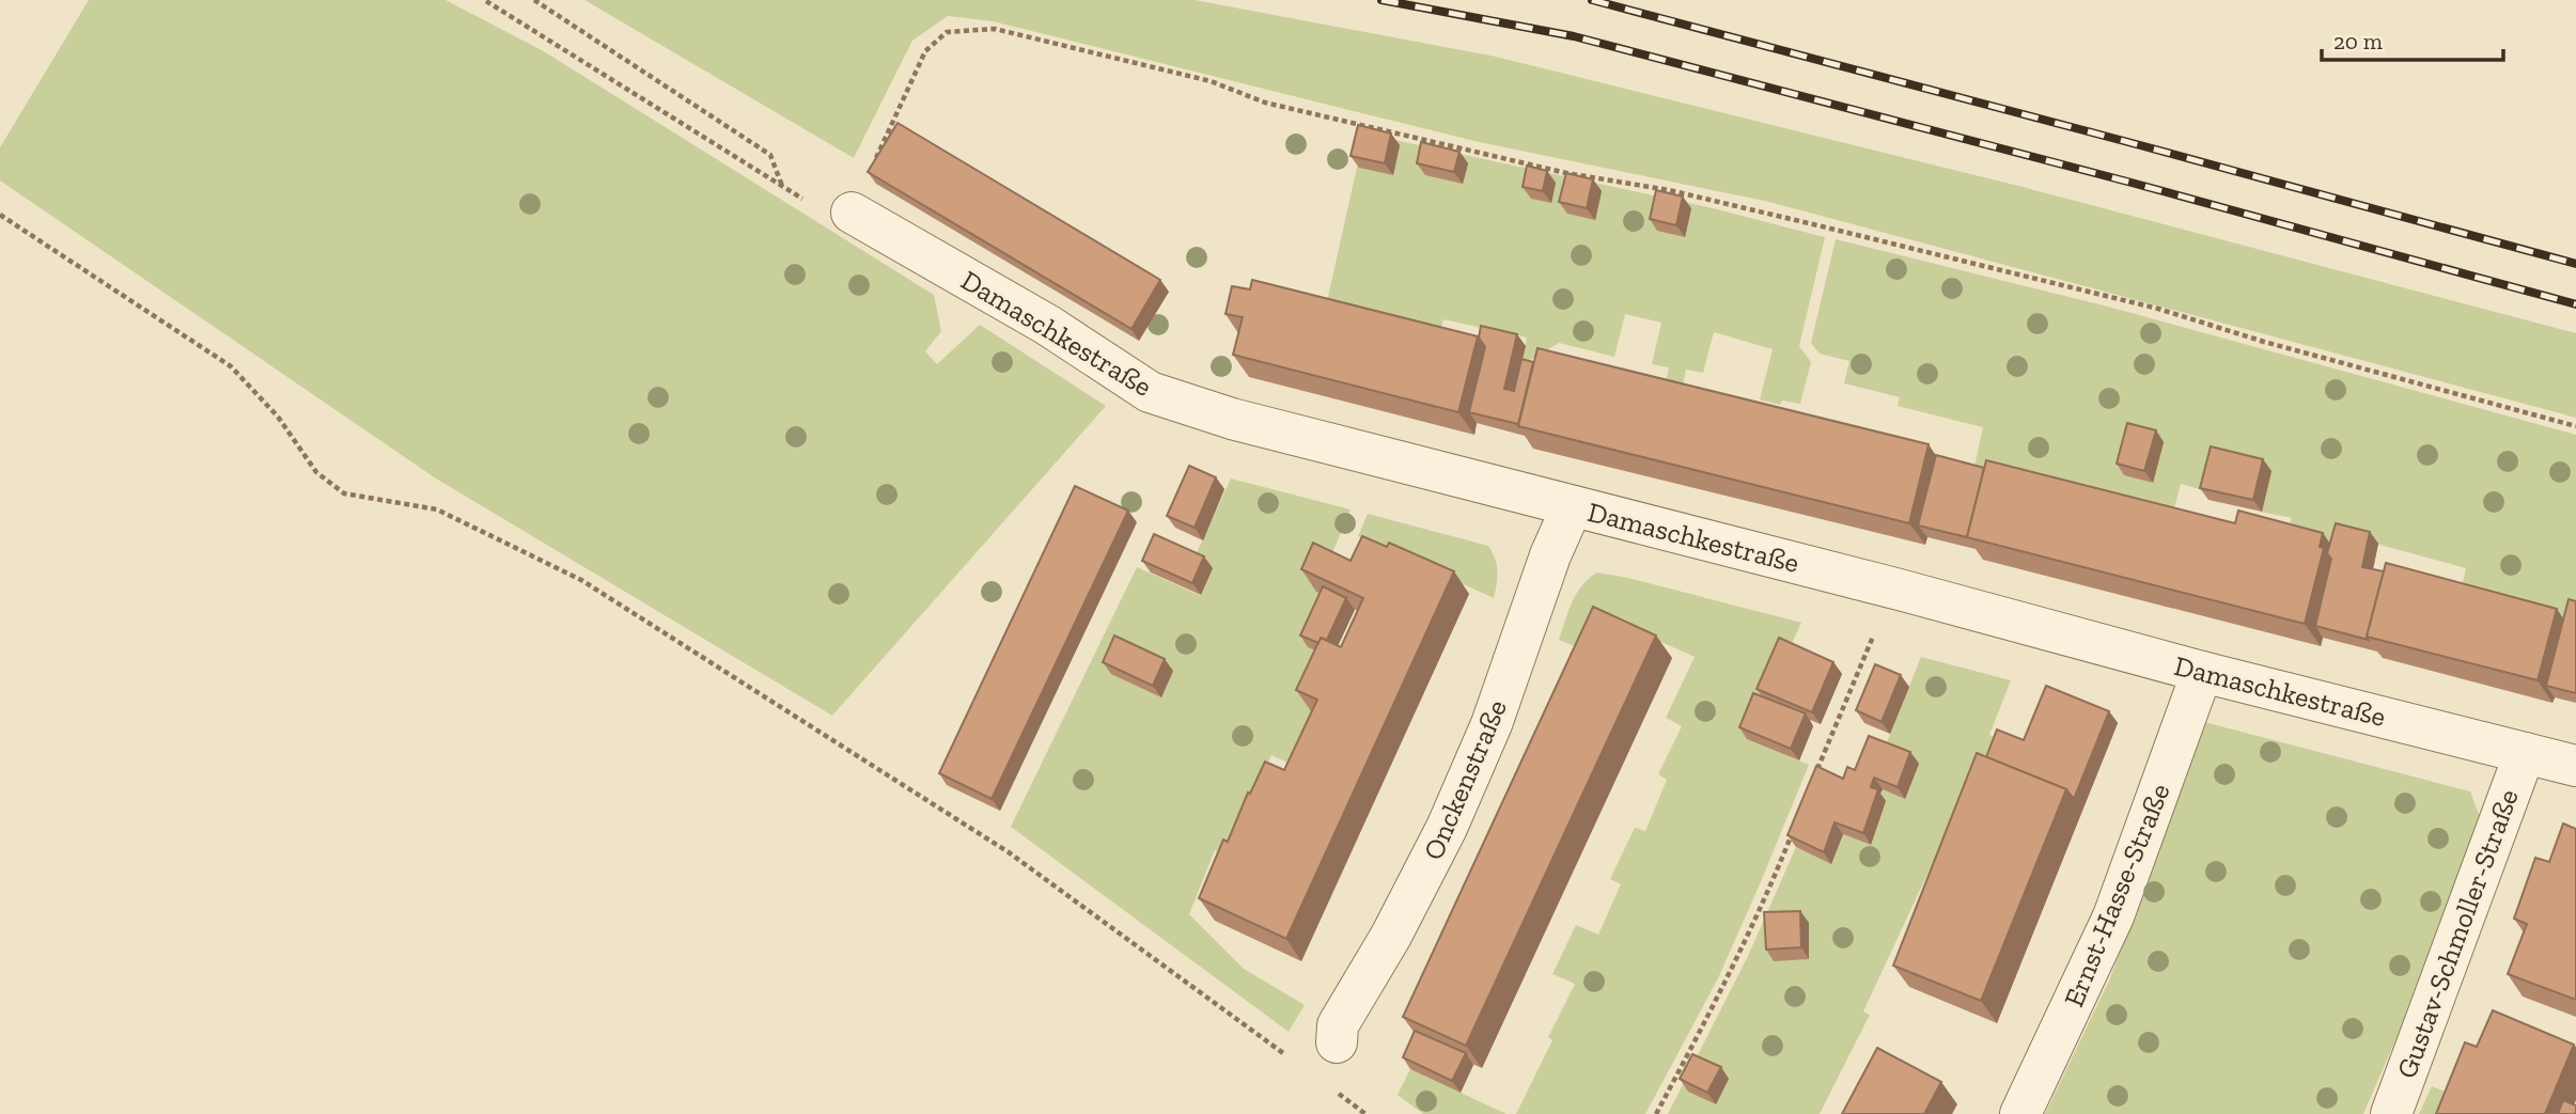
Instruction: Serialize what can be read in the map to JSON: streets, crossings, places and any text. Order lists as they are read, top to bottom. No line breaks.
{"streets":{"street":["Damaschkestraße","Onckenstraße","Ernst-Hasse-Straße","Gustav-Schmoller-Straße"]},"crossings":[["Damaschkestraße","Onckenstraße"],["Damaschkestraße","Ernst-Hasse-Straße"],["Damaschkestraße","Gustav-Schmoller-Straße"]],"scale_bar":"20 m"}
